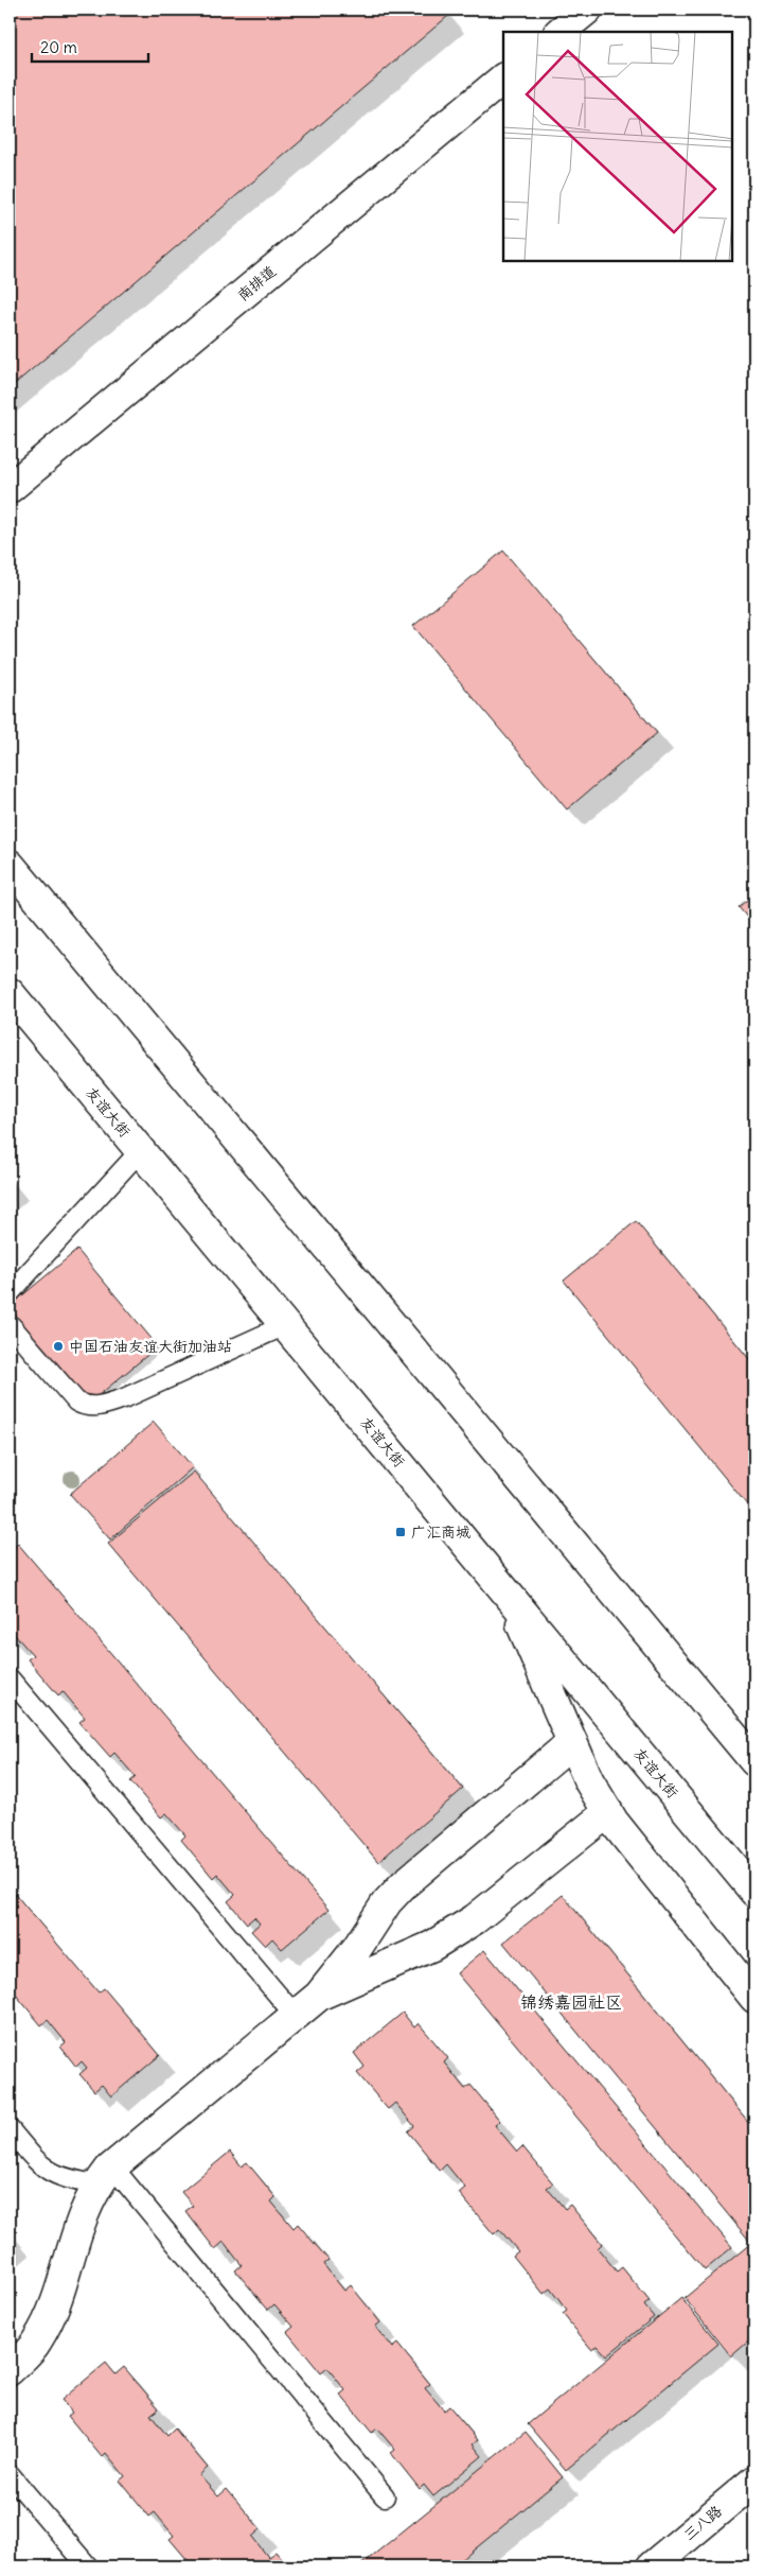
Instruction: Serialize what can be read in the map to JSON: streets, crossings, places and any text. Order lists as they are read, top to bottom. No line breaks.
{"streets":{"main road":["南排道","友谊大街","三八路"]},"districts":["锦绣嘉园社区"],"places":{"other":["中国石油友谊大街加油站"],"transit":["广汇商城"]},"scale_bar":"20 m"}
